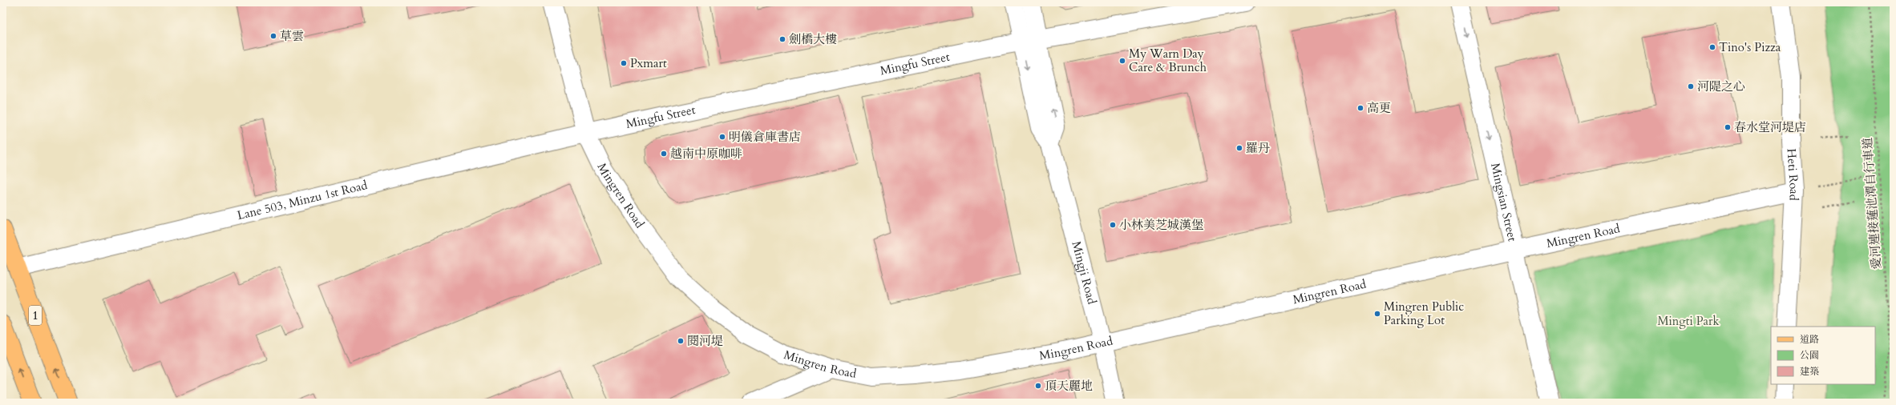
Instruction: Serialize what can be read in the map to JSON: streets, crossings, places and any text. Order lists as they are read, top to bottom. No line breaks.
{"streets":{"main road":["1"],"street":["Mingfu Street","Heti Road","Mingren Road","Lane 503, Minzu 1st Road","Mingsian Street","Mingji Road"],"path":["愛河連接蓮池潭自行車道"]},"crossings":[["Mingfu Street","Mingren Road"],["Mingfu Street","Lane 503, Minzu 1st Road"],["Mingfu Street","Mingji Road"],["Heti Road","Mingren Road"],["Mingren Road","Lane 503, Minzu 1st Road"],["Mingren Road","Mingsian Street"],["Mingren Road","Mingji Road"],["Lane 503, Minzu 1st Road","1"]],"one_way":["Mingsian Street"],"parks":["Mingti Park"],"places":["草雲","劍橋大樓","Tino's Pizza","My Warn Day Care & Brunch","Pxmart","河隄之心","高更","春水堂河堤店","明儀倉庫書店","羅丹","越南中原咖啡","小林美芝城漢堡","Mingren Public Parking Lot","閱河堤","頂天麗地"],"legend":["道路","公園","建築"]}
